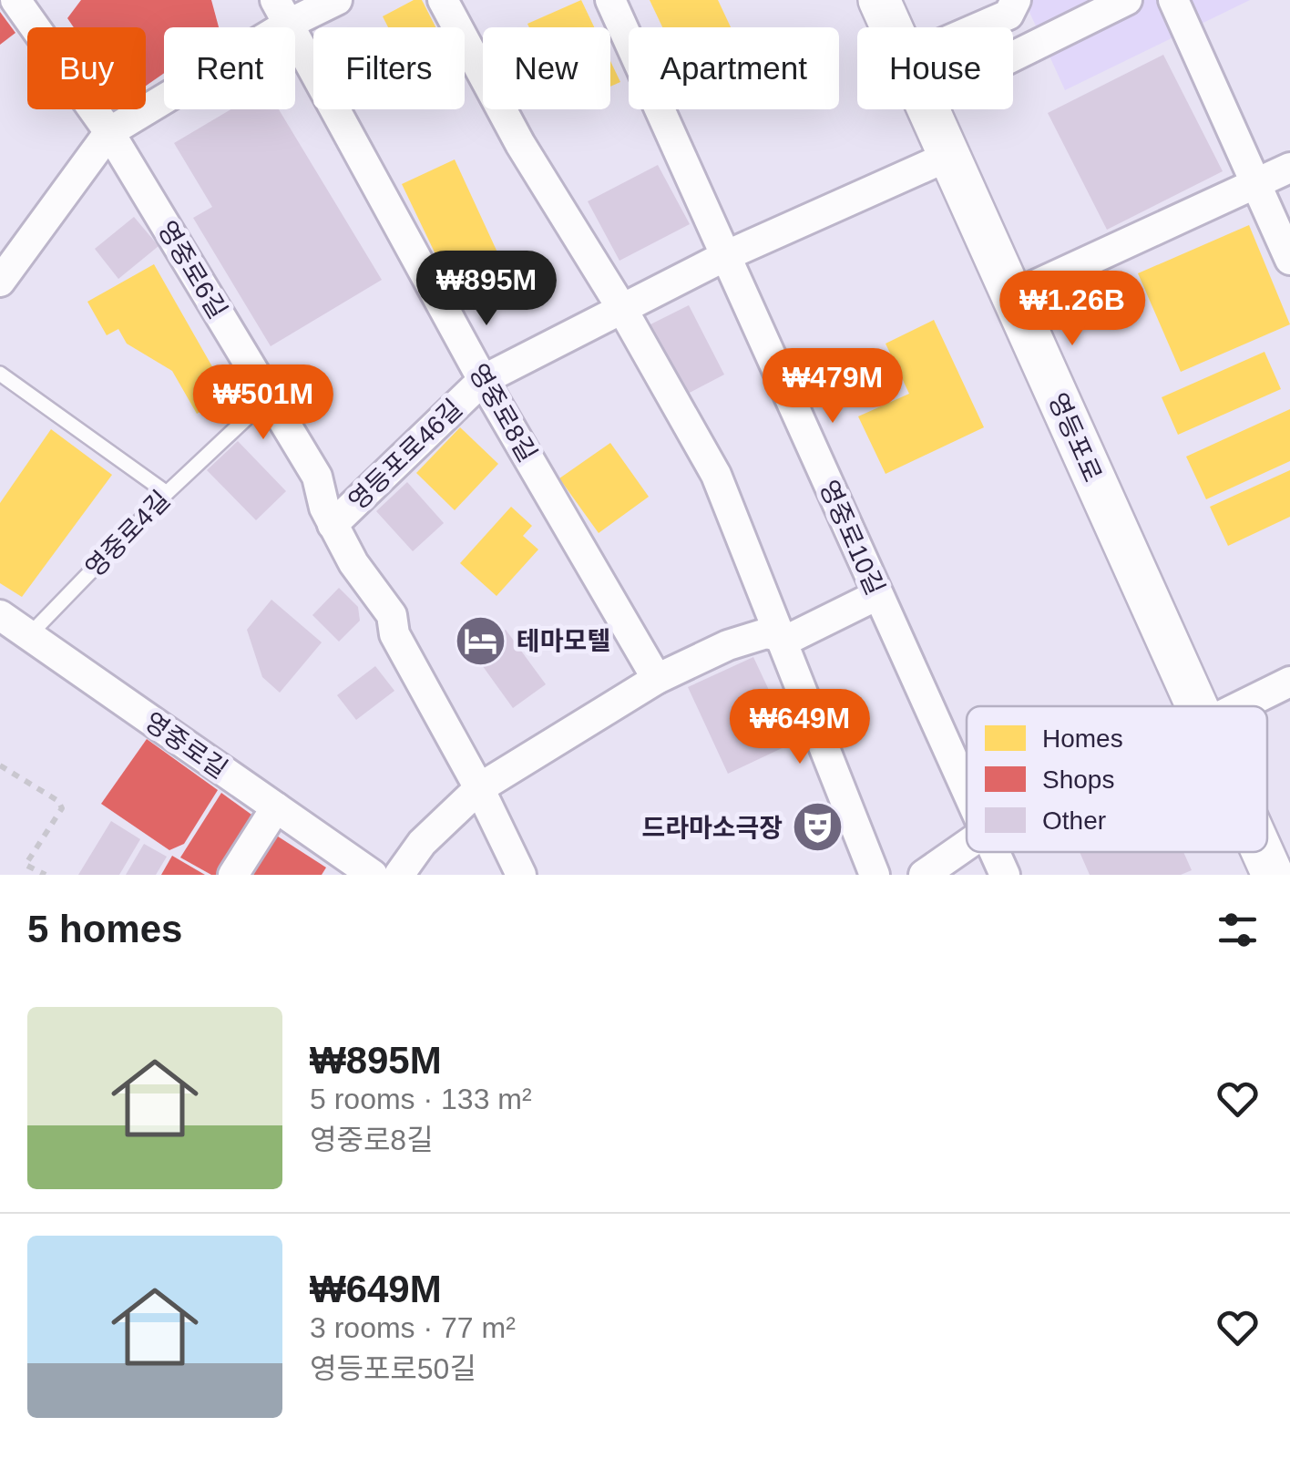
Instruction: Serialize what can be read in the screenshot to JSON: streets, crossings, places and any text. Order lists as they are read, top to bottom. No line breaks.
{"streets":{"main road":["영등포로"],"street":["영중로6길","영중로8길","영등포로46길","영중로10길","영중로길"],"lane":["영중로4길"]},"crossings":[["영중로6길","영등포로46길"],["영중로6길","영중로4길"],["영중로8길","영등포로46길"],["영등포로","영등포로46길"],["영등포로46길","영중로10길"],["영중로4길","영중로길"]],"places":{"hotel":["테마모텔"],"theatre":["드라마소극장"]},"legend":["Homes","Shops","Other"],"page":{"chip":["Buy","Rent","Filters","New","Apartment","House"],"price":["₩895M","₩1.26B","₩479M","₩501M","₩649M"],"heading":"5 homes","list":[{"name":"₩895M","note":"5 rooms · 133 m² · 영중로8길"},{"name":"₩649M","note":"3 rooms · 77 m² · 영등포로50길"}]}}
